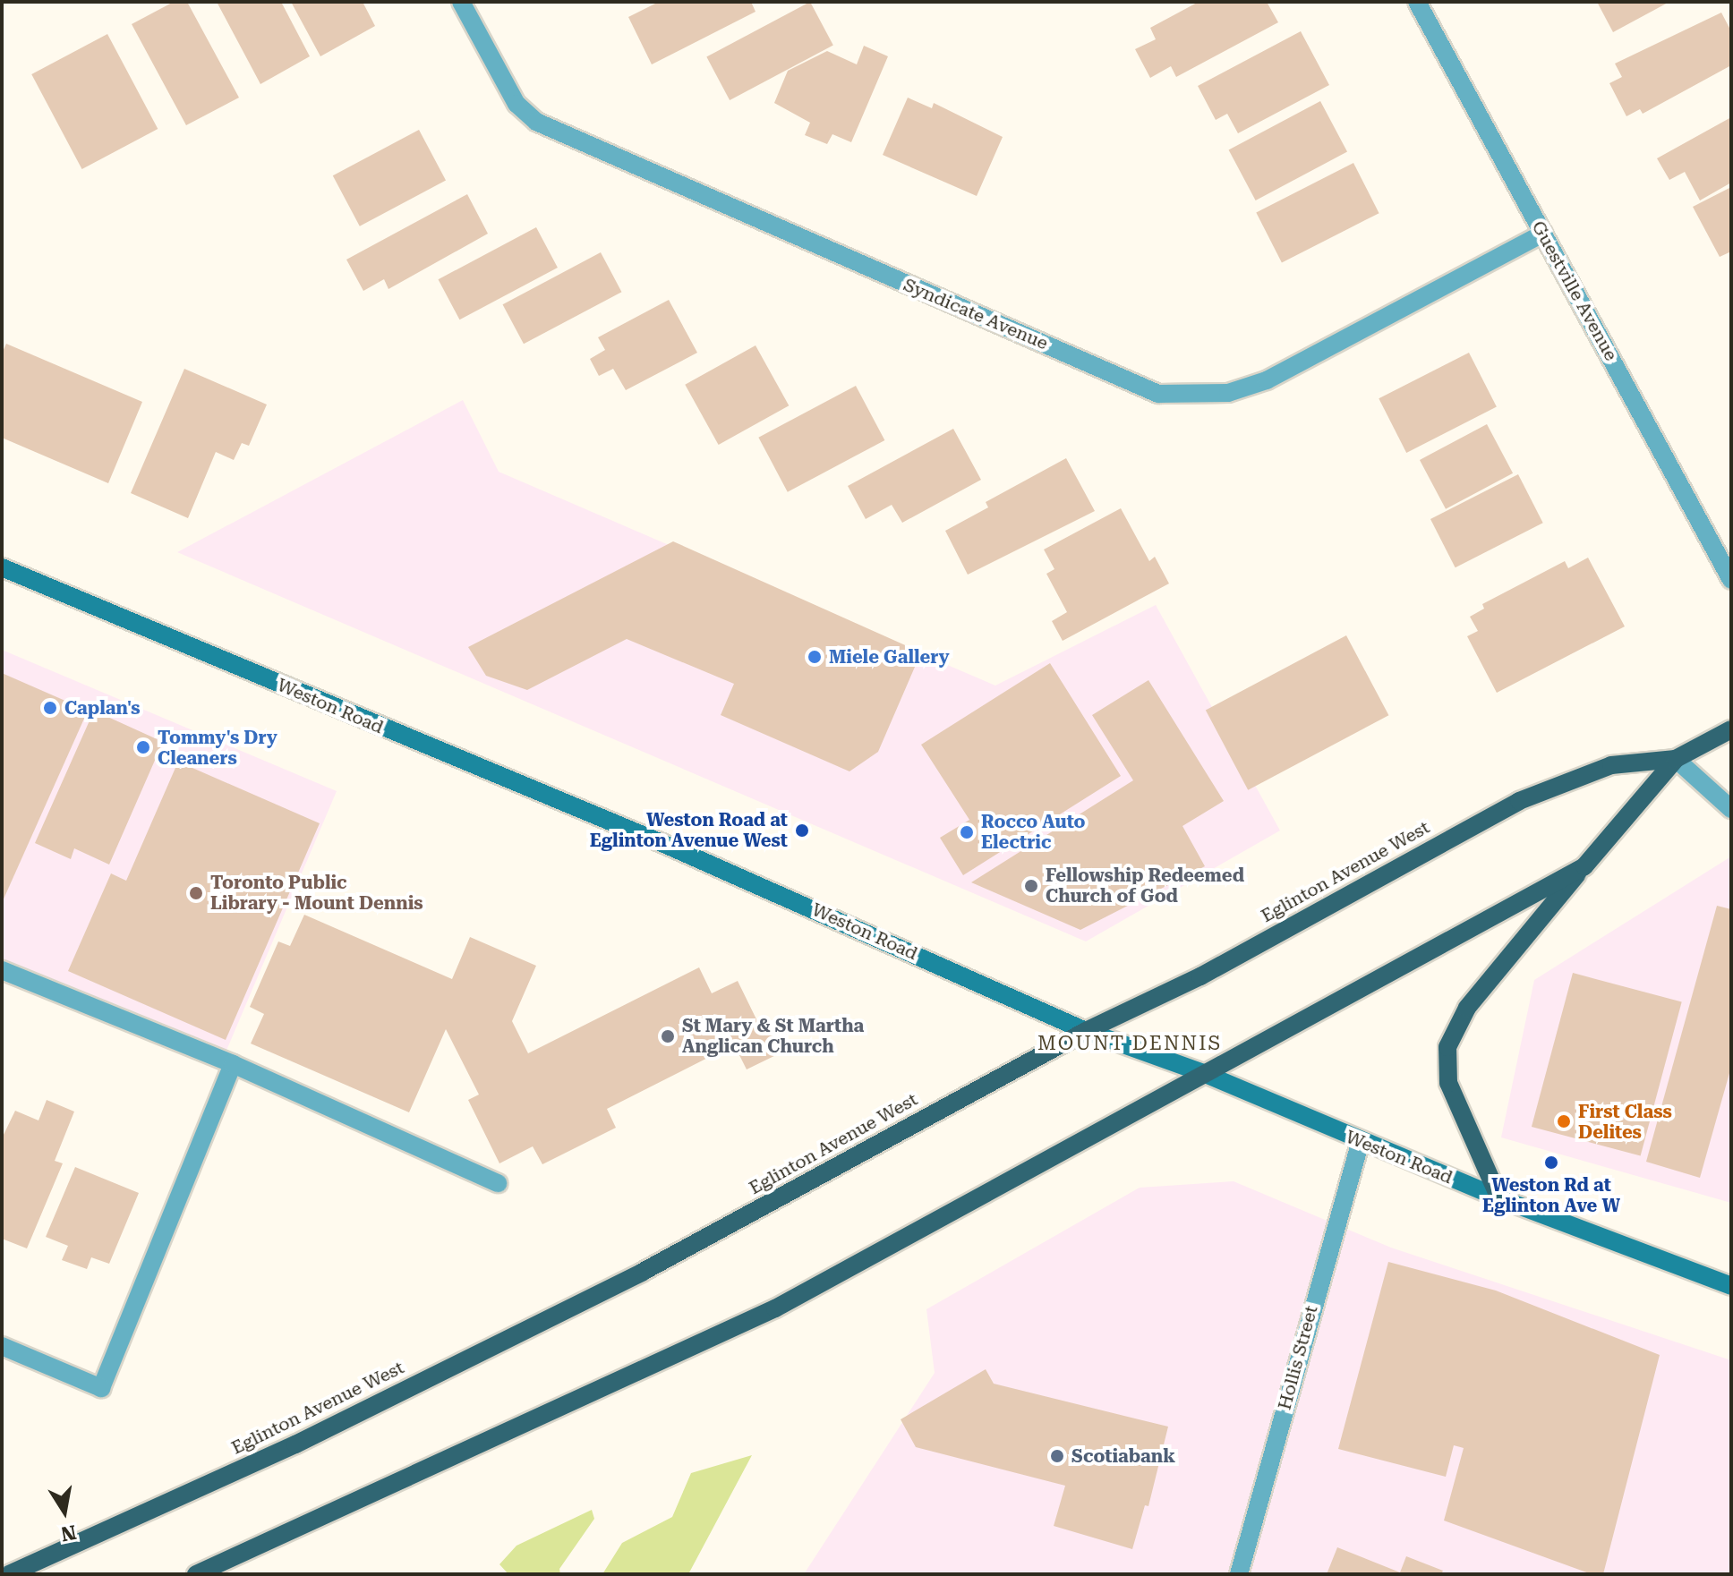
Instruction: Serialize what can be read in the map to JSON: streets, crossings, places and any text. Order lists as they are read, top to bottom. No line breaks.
{"streets":{"main road":["Weston Road","Eglinton Avenue West"],"street":["Guestville Avenue","Syndicate Avenue","Hollis Street"]},"crossings":[["Guestville Avenue","Syndicate Avenue"],["Weston Road","Eglinton Avenue West"],["Weston Road","Hollis Street"]],"districts":["MOUNT DENNIS"],"places":["Miele Gallery","Caplan's","Tommy's Dry Cleaners","Weston Road at Eglinton Avenue West","Rocco Auto Electric","Fellowship Redeemed Church of God","Toronto Public Library - Mount Dennis","St Mary & St Martha Anglican Church","First Class Delites","Weston Rd at Eglinton Ave W","Scotiabank"],"north":"bottom"}
